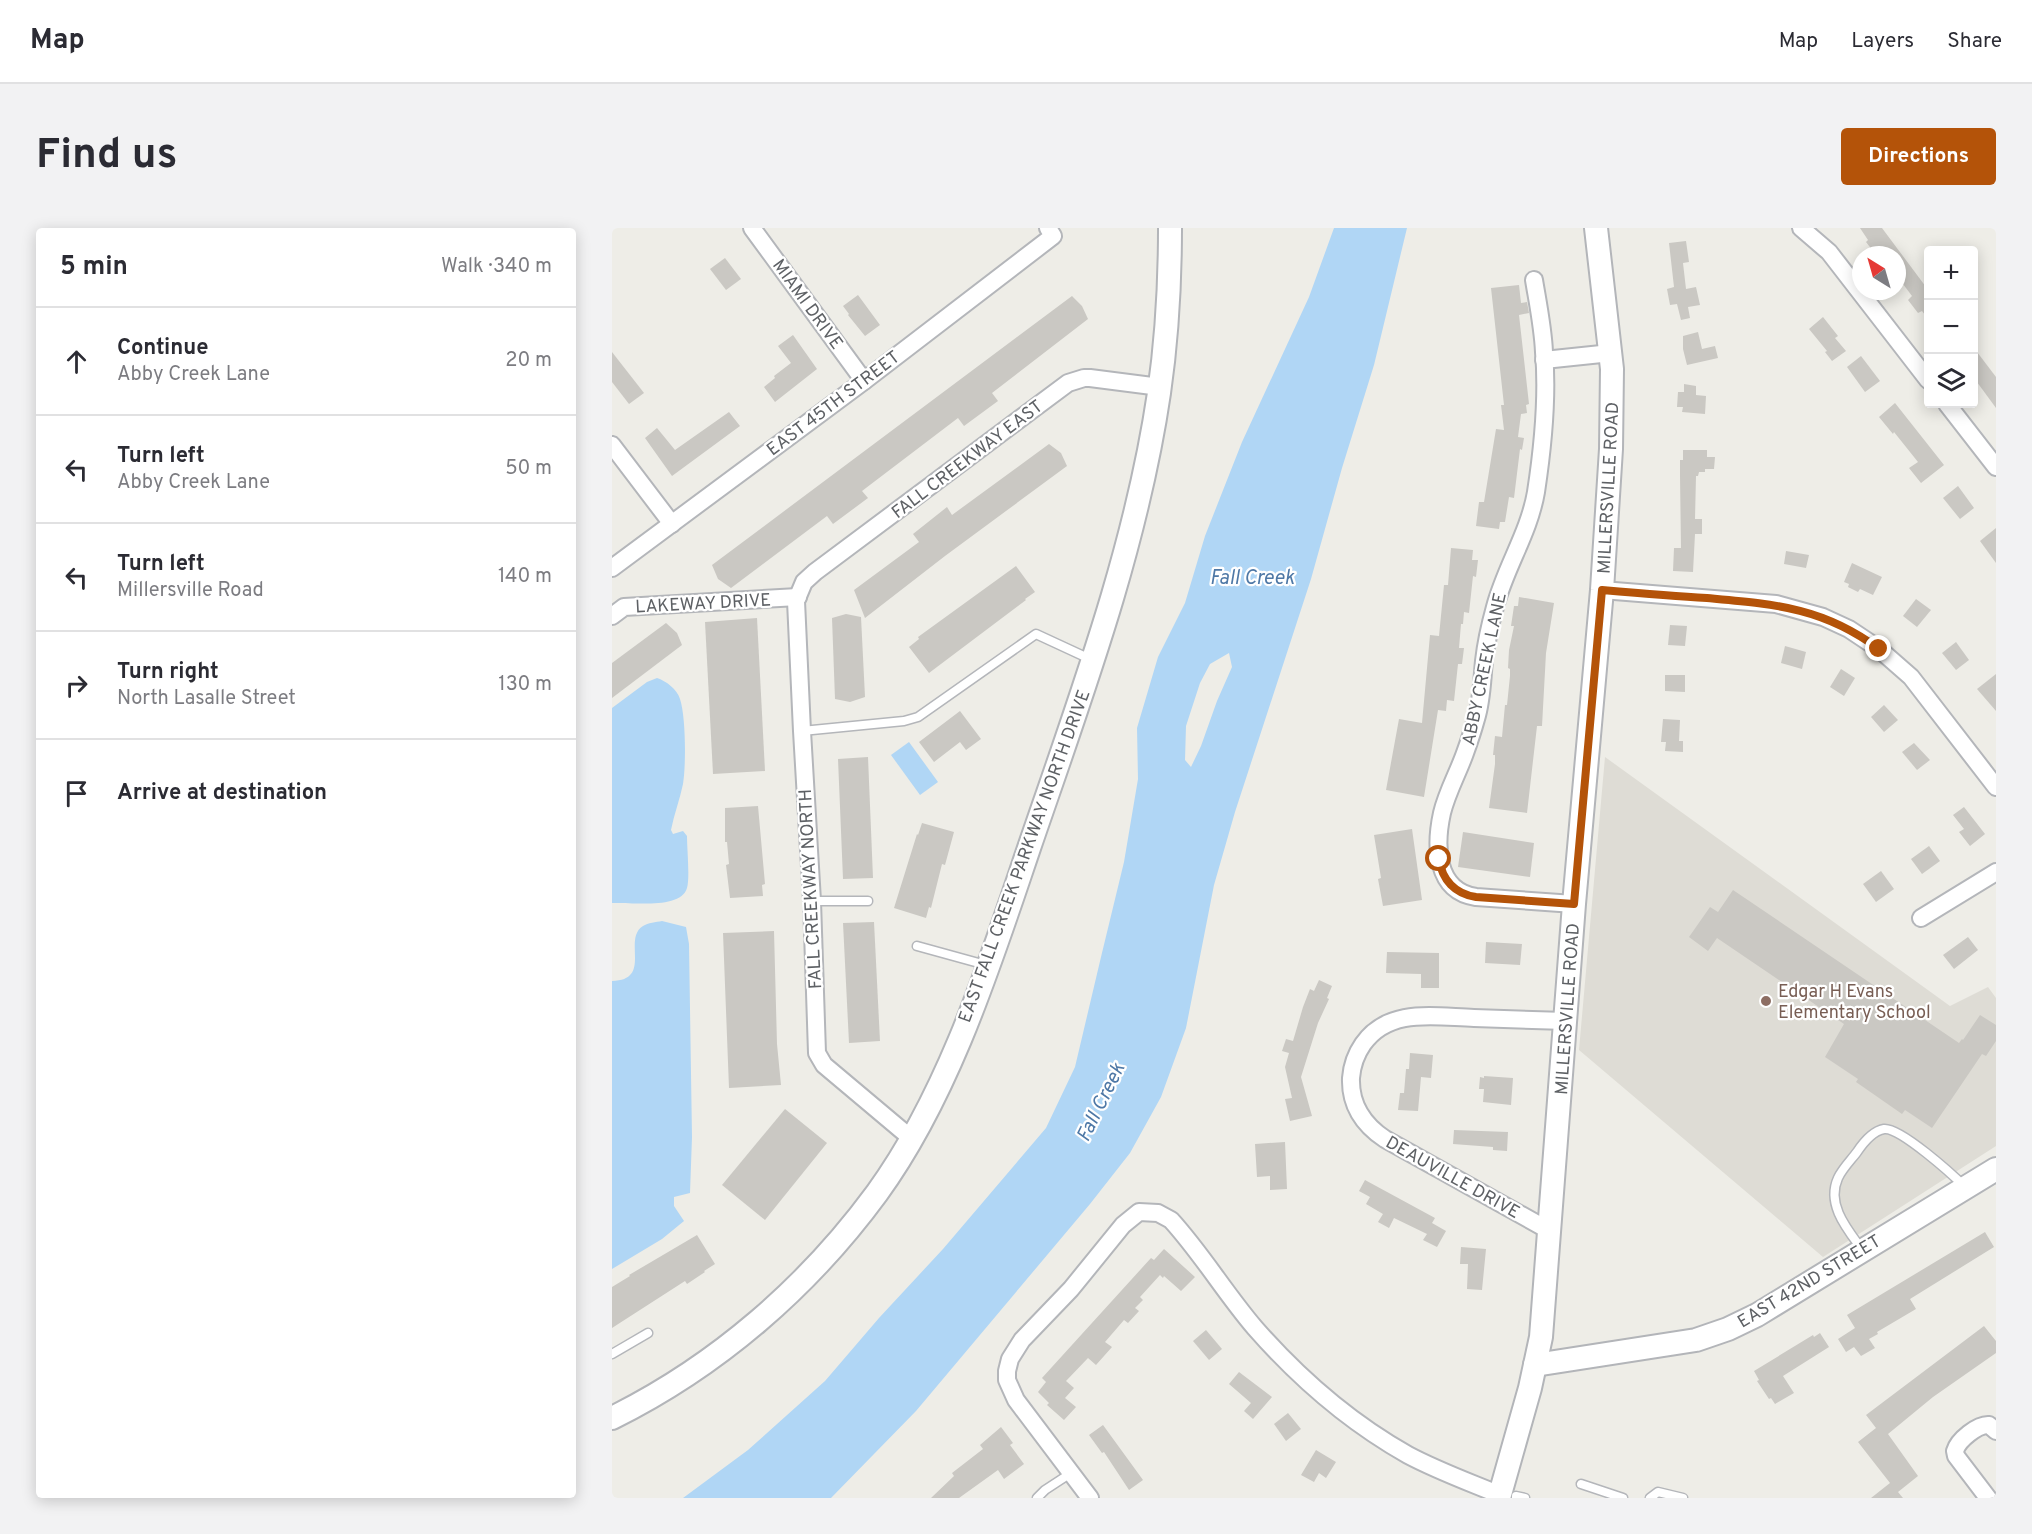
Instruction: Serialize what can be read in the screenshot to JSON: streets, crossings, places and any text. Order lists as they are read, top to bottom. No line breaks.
{"streets":{"street":["MIAMI DRIVE","EAST 45TH STREET","FALL CREEKWAY EAST","MILLERSVILLE ROAD","LAKEWAY DRIVE","ABBY CREEK LANE","EAST FALL CREEK PARKWAY NORTH DRIVE","FALL CREEKWAY NORTH","DEAUVILLE DRIVE","EAST 42ND STREET"]},"crossings":[["MIAMI DRIVE","EAST 45TH STREET"],["FALL CREEKWAY EAST","LAKEWAY DRIVE"],["FALL CREEKWAY EAST","EAST FALL CREEK PARKWAY NORTH DRIVE"],["FALL CREEKWAY EAST","FALL CREEKWAY NORTH"],["MILLERSVILLE ROAD","ABBY CREEK LANE"],["MILLERSVILLE ROAD","DEAUVILLE DRIVE"],["MILLERSVILLE ROAD","EAST 42ND STREET"],["LAKEWAY DRIVE","FALL CREEKWAY NORTH"],["EAST FALL CREEK PARKWAY NORTH DRIVE","FALL CREEKWAY NORTH"]],"water":["Fall Creek"],"places":["Edgar H Evans Elementary School"],"north":"top left","page":{"header":"Map","nav":["Map","Layers","Share"],"buttons":"Directions","title":"Find us","heading":["5 min","Walk · 340 m"],"map_buttons":["+","−"],"list":[["Continue","Abby Creek Lane","20 m"],["Turn left","Abby Creek Lane","50 m"],["Turn left","Millersville Road","140 m"],["Turn right","North Lasalle Street","130 m"],"Arrive at destination"]}}
